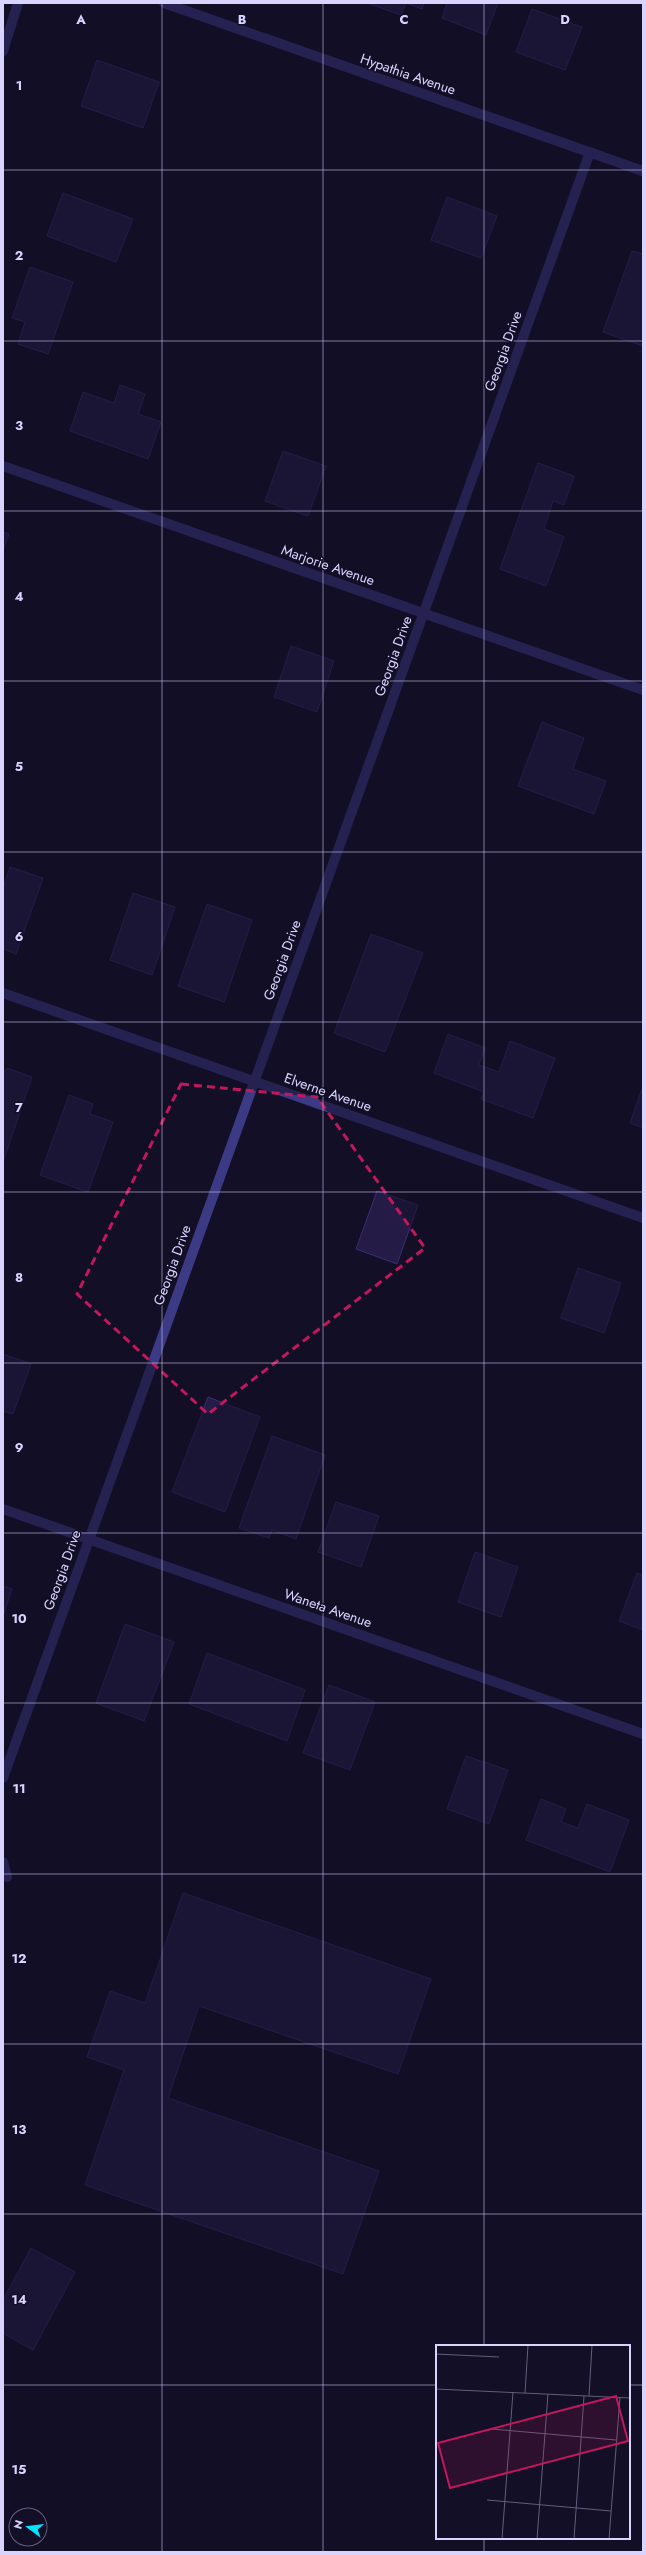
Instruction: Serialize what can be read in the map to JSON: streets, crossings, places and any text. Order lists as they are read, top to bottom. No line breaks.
{"streets":{"street":["Hypathia Avenue","Georgia Drive","Marjorie Avenue","Elverne Avenue","Waneta Avenue"]},"crossings":[["Hypathia Avenue","Georgia Drive"],["Georgia Drive","Marjorie Avenue"],["Georgia Drive","Elverne Avenue"],["Georgia Drive","Waneta Avenue"]],"north":"left","grid":{"columns":["A","B","C","D"],"rows":["1","2","3","4","5","6","7","8","9","10","11","12","13","14","15"]}}
